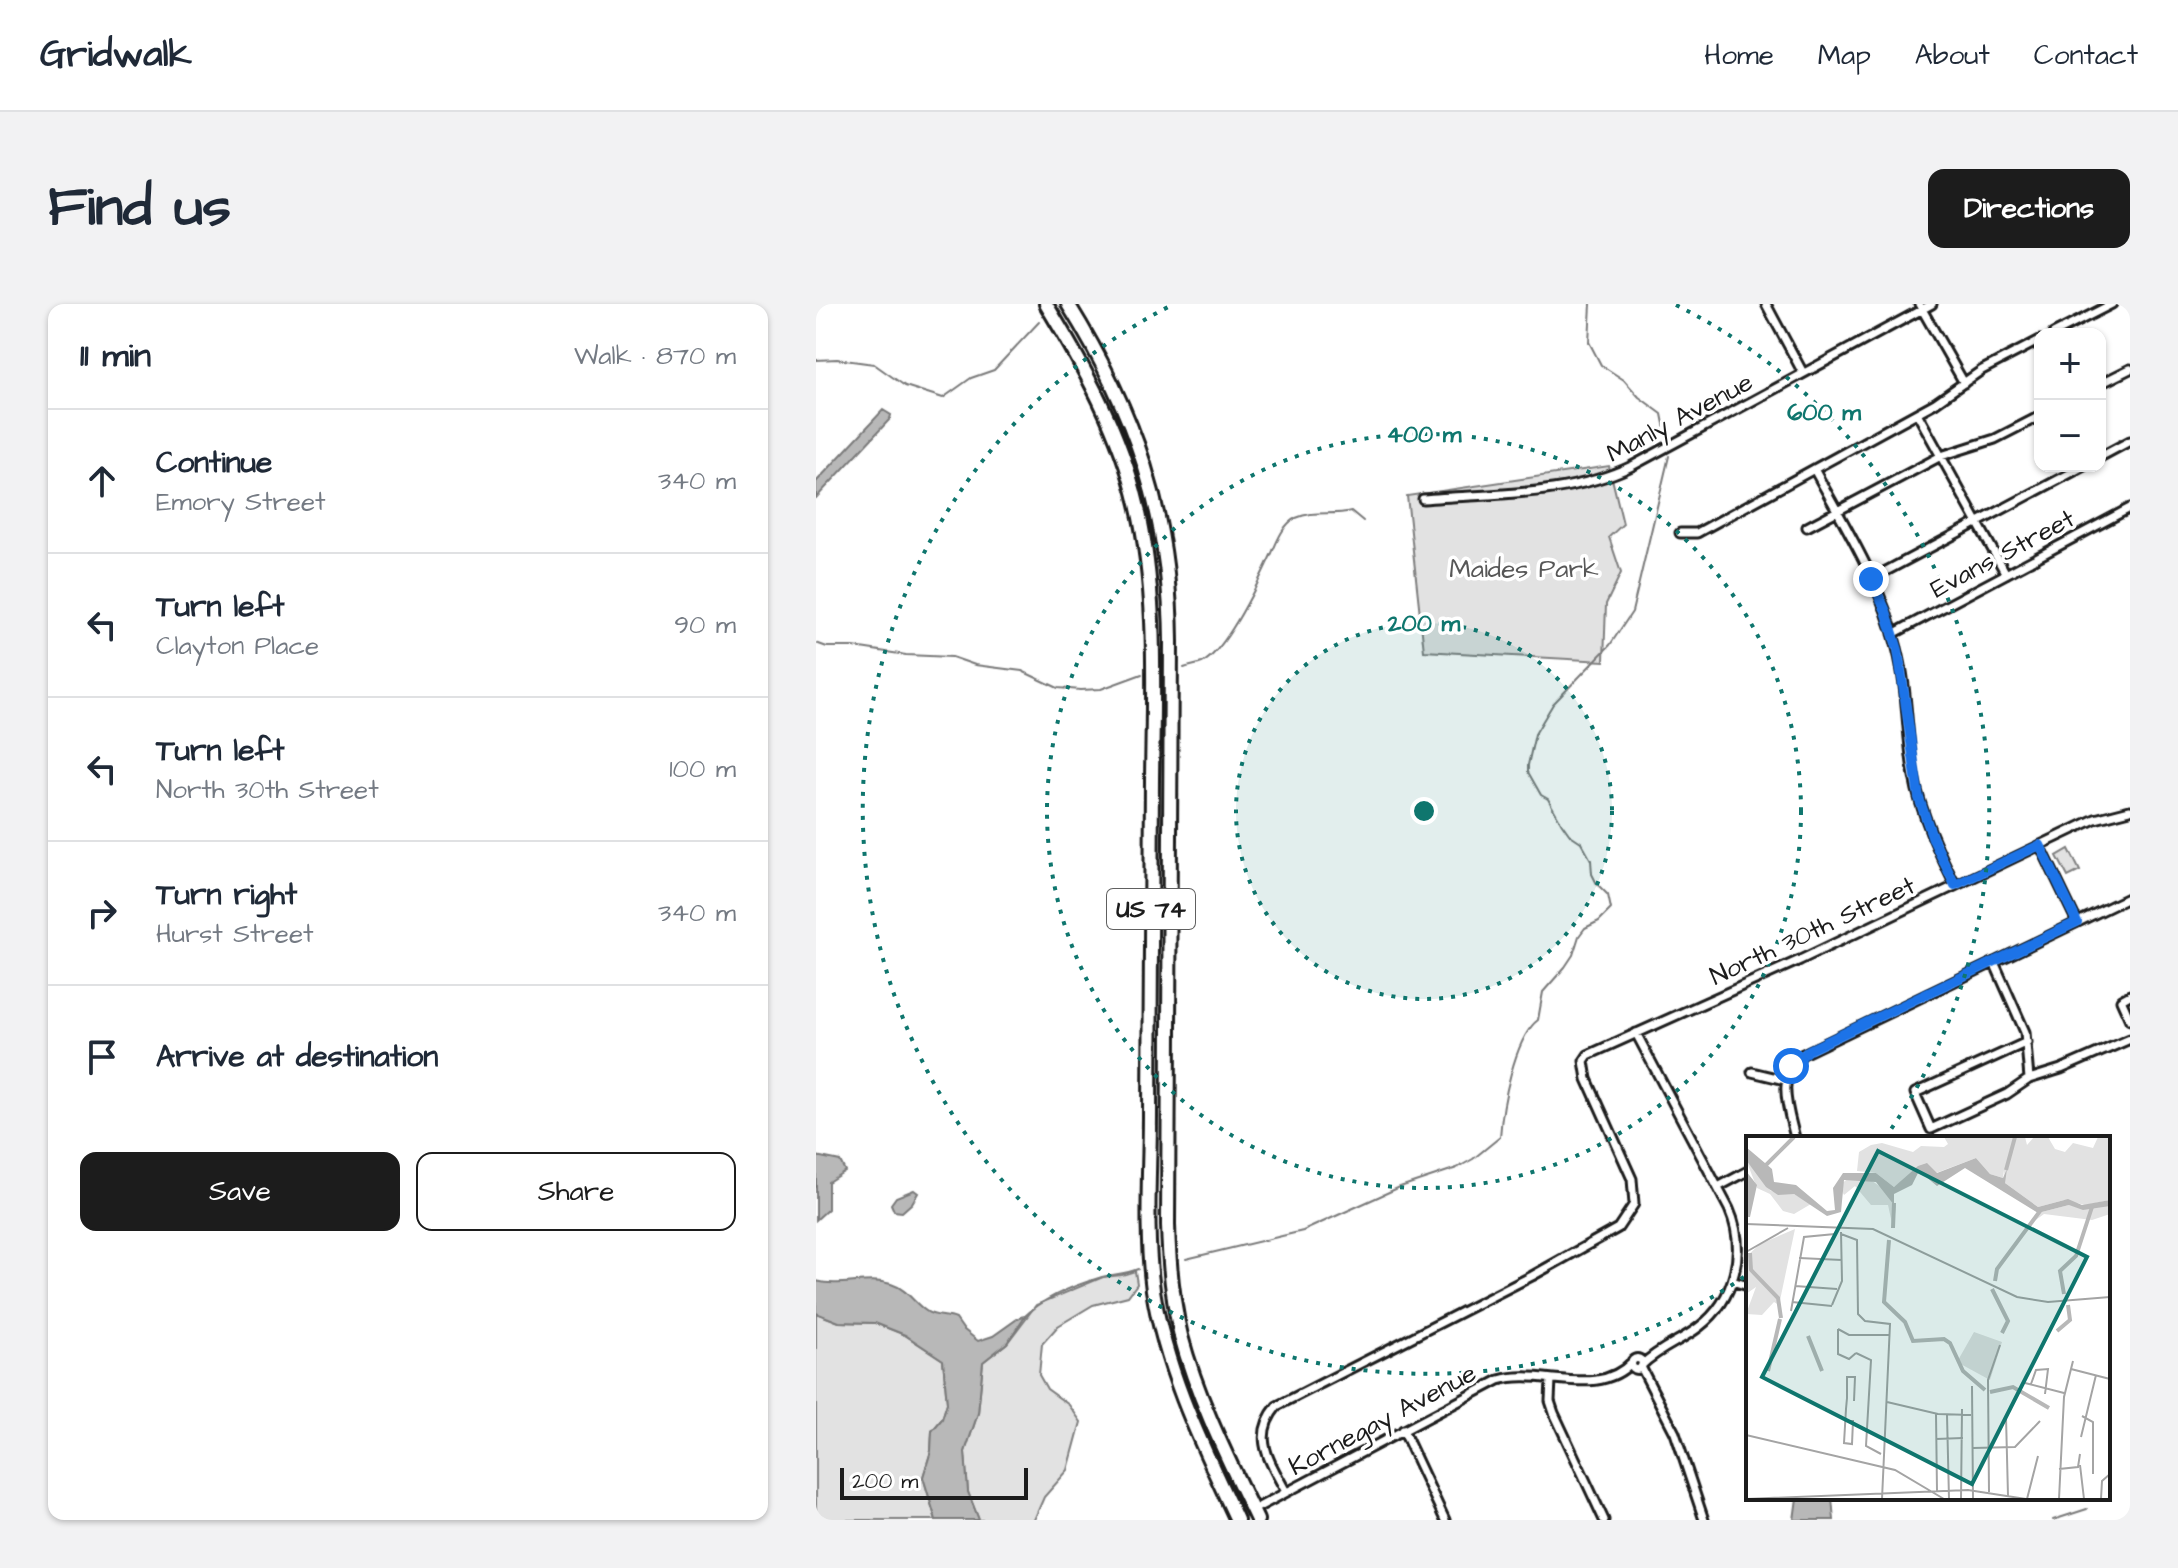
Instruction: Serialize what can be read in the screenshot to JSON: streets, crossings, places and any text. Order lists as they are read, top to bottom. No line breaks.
{"streets":{"highway":["US 74"],"street":["Manly Avenue","Evans Street","North 30th Street","Kornegay Avenue"]},"crossings":[["US 74","Kornegay Avenue"],["North 30th Street","Kornegay Avenue"]],"parks":["Maides Park"],"scale_bar":"200 m","page":{"header":"Gridwalk","nav":["Home","Map","About","Contact"],"title":"Find us","buttons":["Directions",["Save","Share"]],"heading":["11 min","Walk · 870 m"],"map_buttons":["+","−"],"list":[["Continue","Emory Street","340 m"],["Turn left","Clayton Place","90 m"],["Turn left","North 30th Street","100 m"],["Turn right","Hurst Street","340 m"],"Arrive at destination"],"scale":"200 m"},"rings":["600 m","400 m","200 m"]}
